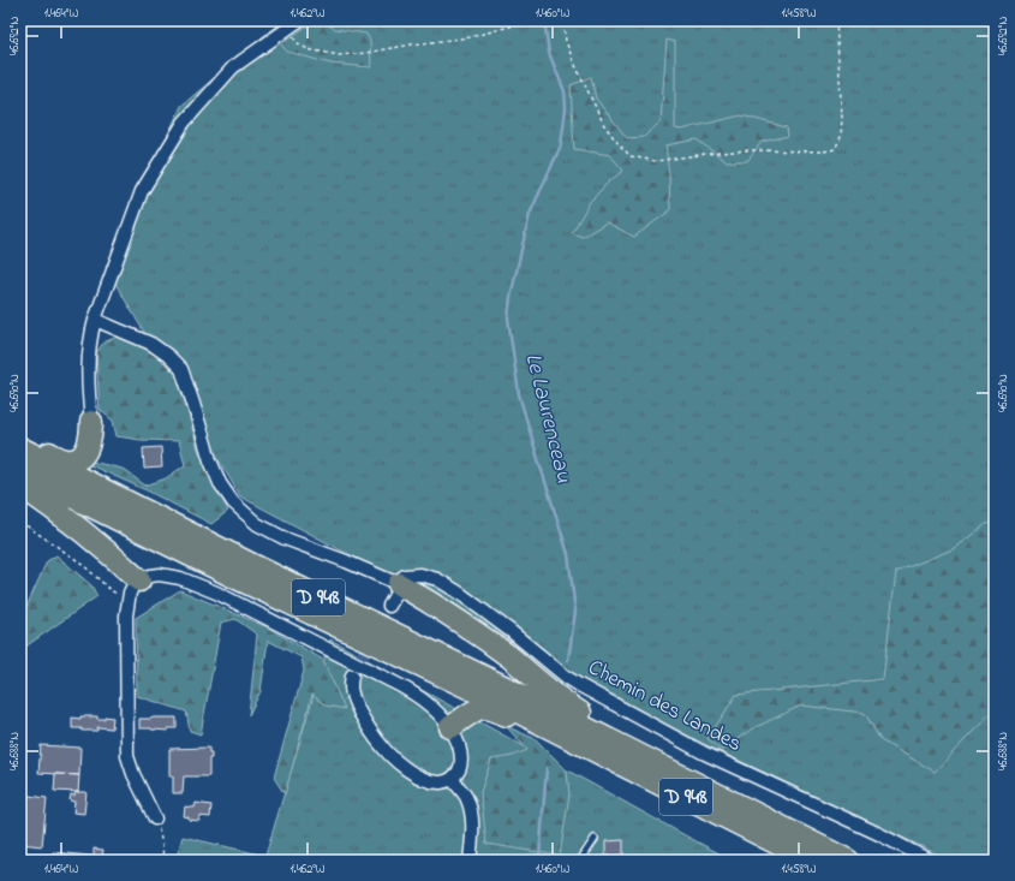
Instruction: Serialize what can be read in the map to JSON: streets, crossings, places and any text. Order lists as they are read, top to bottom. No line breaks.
{"streets":{"highway":["D 948"],"street":["Chemin des Landes"]},"water":["Le Laurenceau"],"coordinates":["1.464°W","1.462°W","1.460°W","1.458°W","46.692°N","46.690°N","46.688°N"]}
